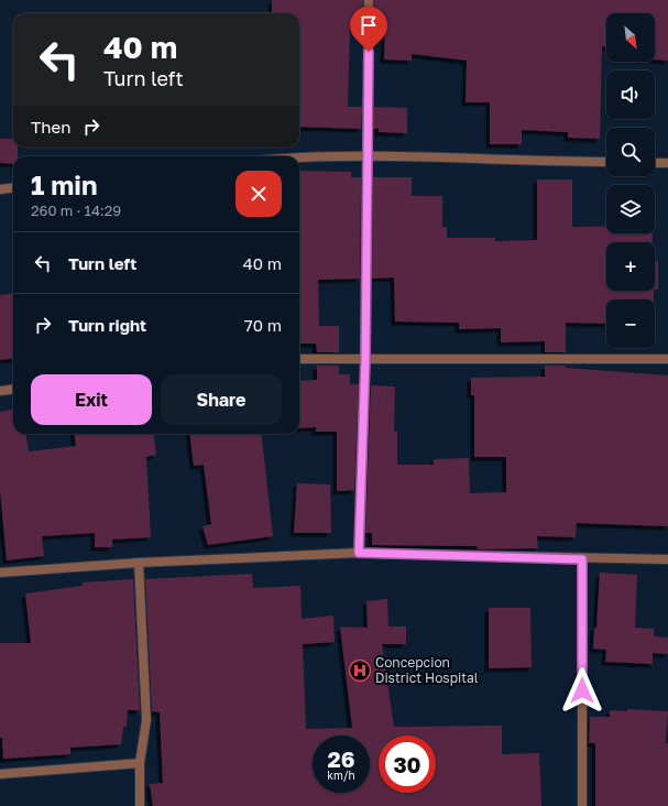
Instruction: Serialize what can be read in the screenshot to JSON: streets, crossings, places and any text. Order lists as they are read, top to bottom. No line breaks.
{"places":{"hospital":["Concepcion District Hospital"]},"north":"bottom right","page":{"map_buttons":["+","−"],"turn":["40 m","Turn left"],"then":"Then","heading":["1 min","260 m · 14:29"],"list":[{"name":"Turn left","value":"40 m"},{"name":"Turn right","value":"70 m"}],"buttons":["Exit","Share"],"speed":"26 km/h","limit":"30"}}
